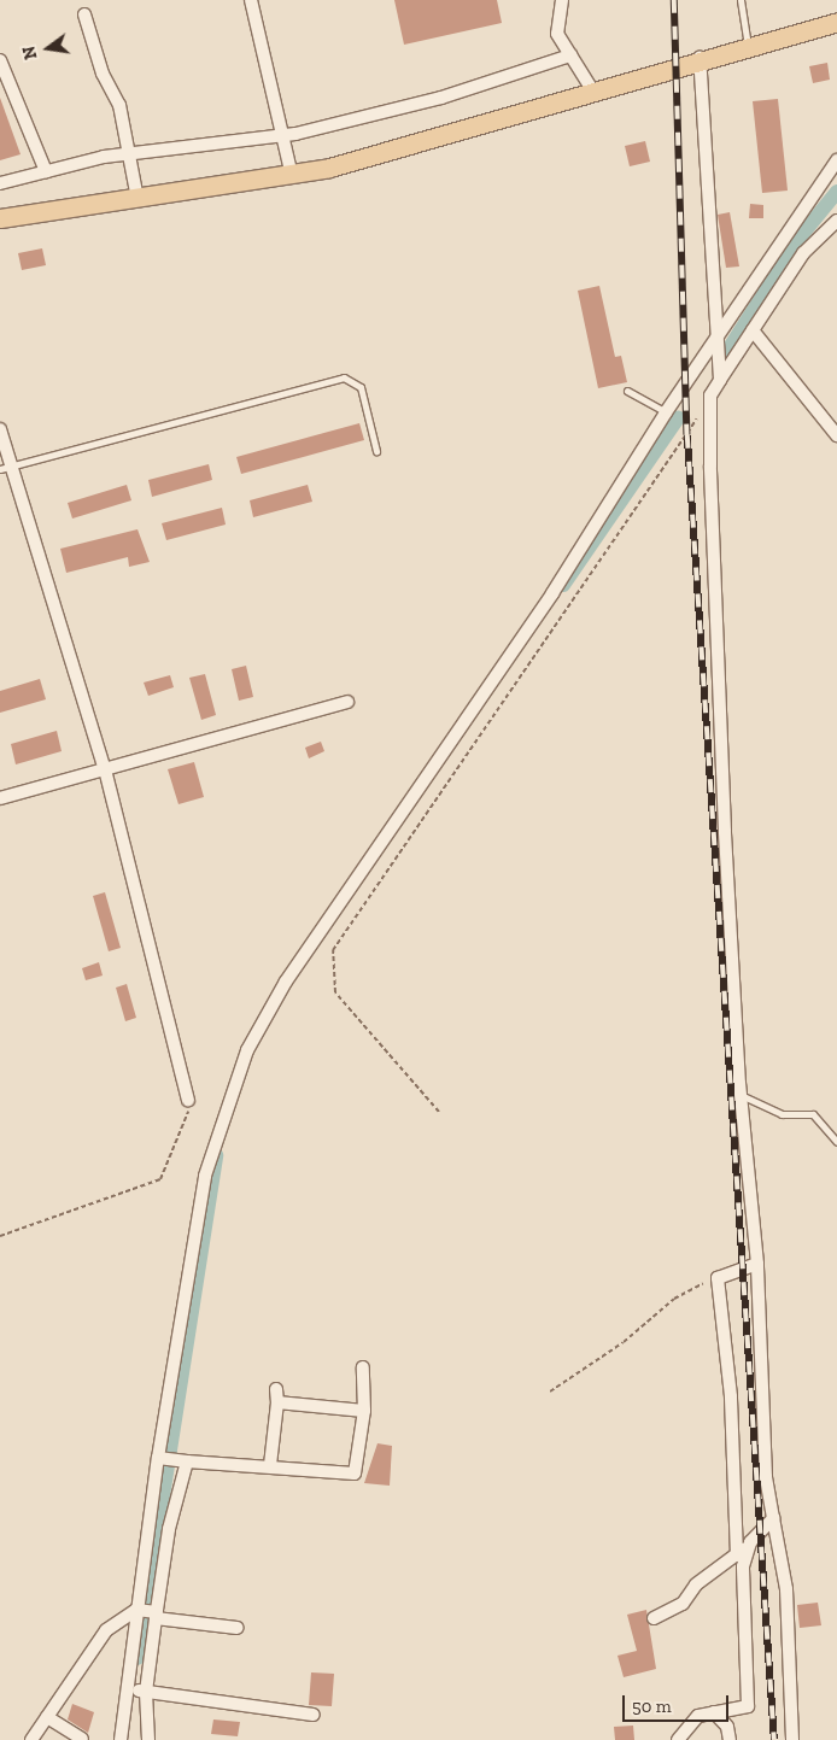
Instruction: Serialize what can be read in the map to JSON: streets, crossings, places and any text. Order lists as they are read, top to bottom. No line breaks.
{"scale_bar":"50 m","north":"left"}
